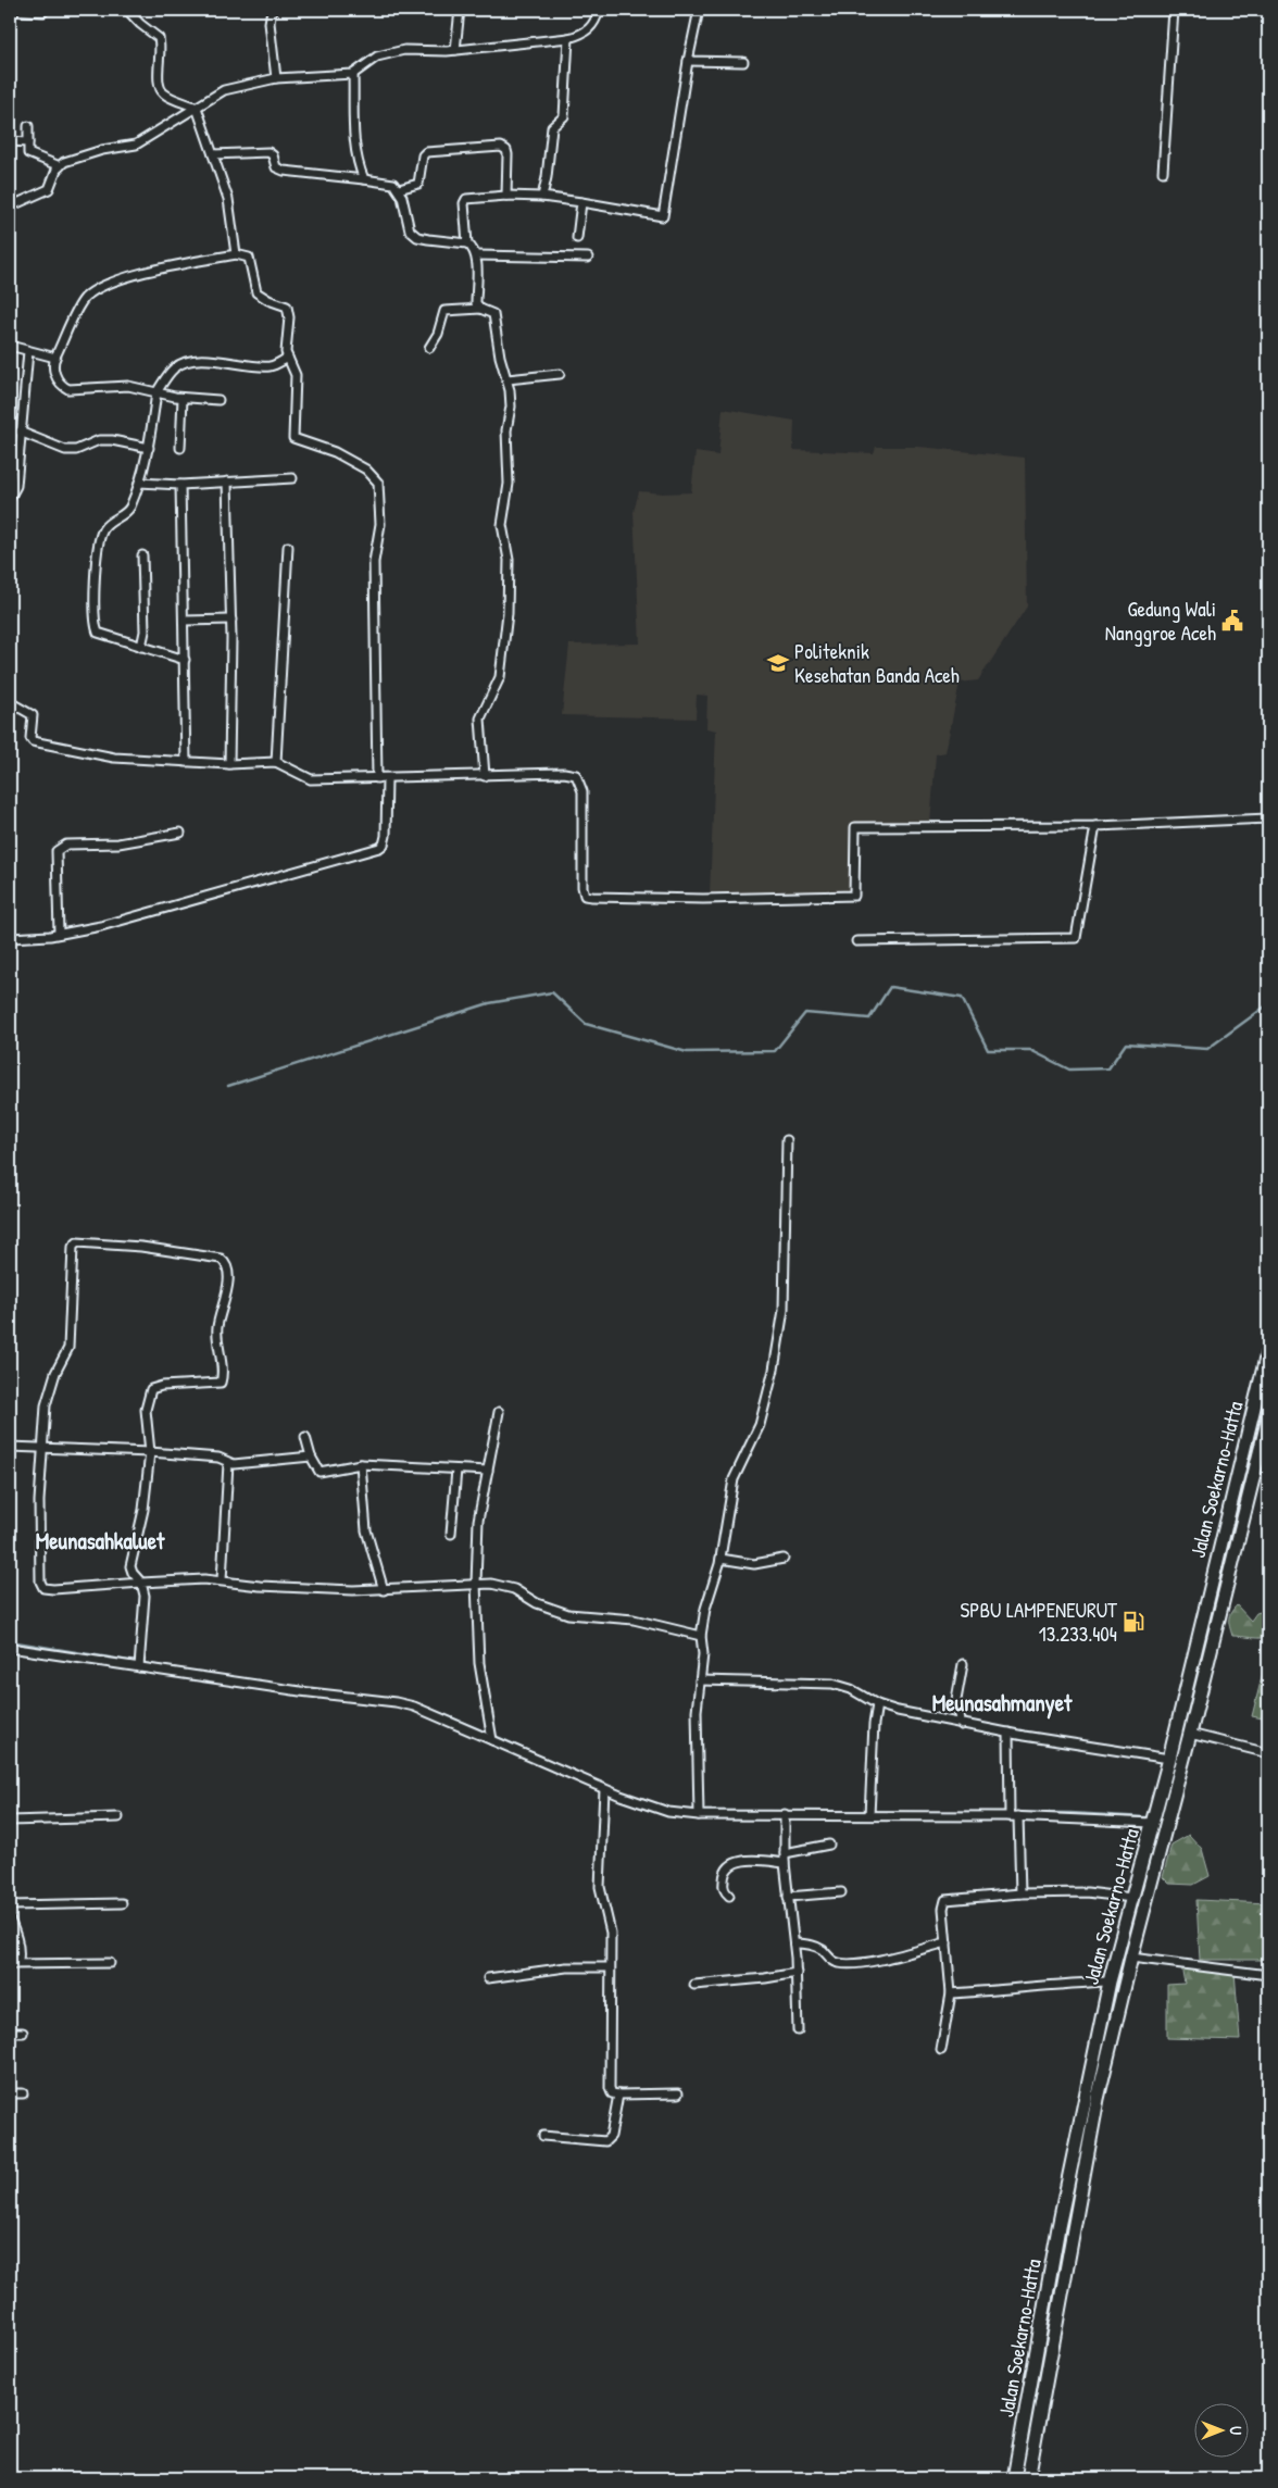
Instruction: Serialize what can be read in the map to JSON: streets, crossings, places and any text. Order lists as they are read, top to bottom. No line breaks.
{"streets":{"highway":["Jalan Soekarno-Hatta"]},"districts":["Meunasahkaluet","Meunasahmanyet"],"places":{"public building":["Gedung Wali Nanggroe Aceh"],"school or university":["Politeknik Kesehatan Banda Aceh"],"fuel station":["SPBU LAMPENEURUT 13.233.404"]},"north":"right"}
